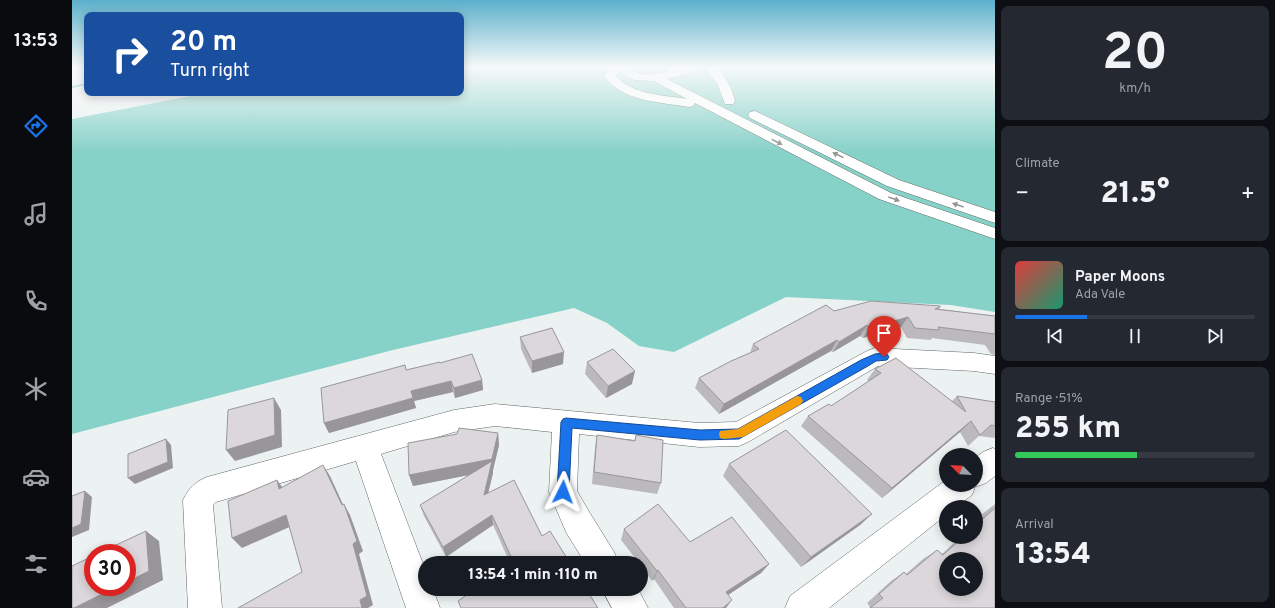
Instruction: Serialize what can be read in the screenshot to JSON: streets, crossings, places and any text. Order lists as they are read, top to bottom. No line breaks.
{"north":"top left","page":{"tabs":"13:53","tile":[["20","km/h"],"Climate",["Range · 51%","255 km"],["Arrival","13:54"]],"turn":["20 m","Turn right"],"heat":["−","21.5°","+"],"song":["Paper Moons","Ada Vale"],"limit":"30","trip":"13:54 · 1 min · 110 m"}}
